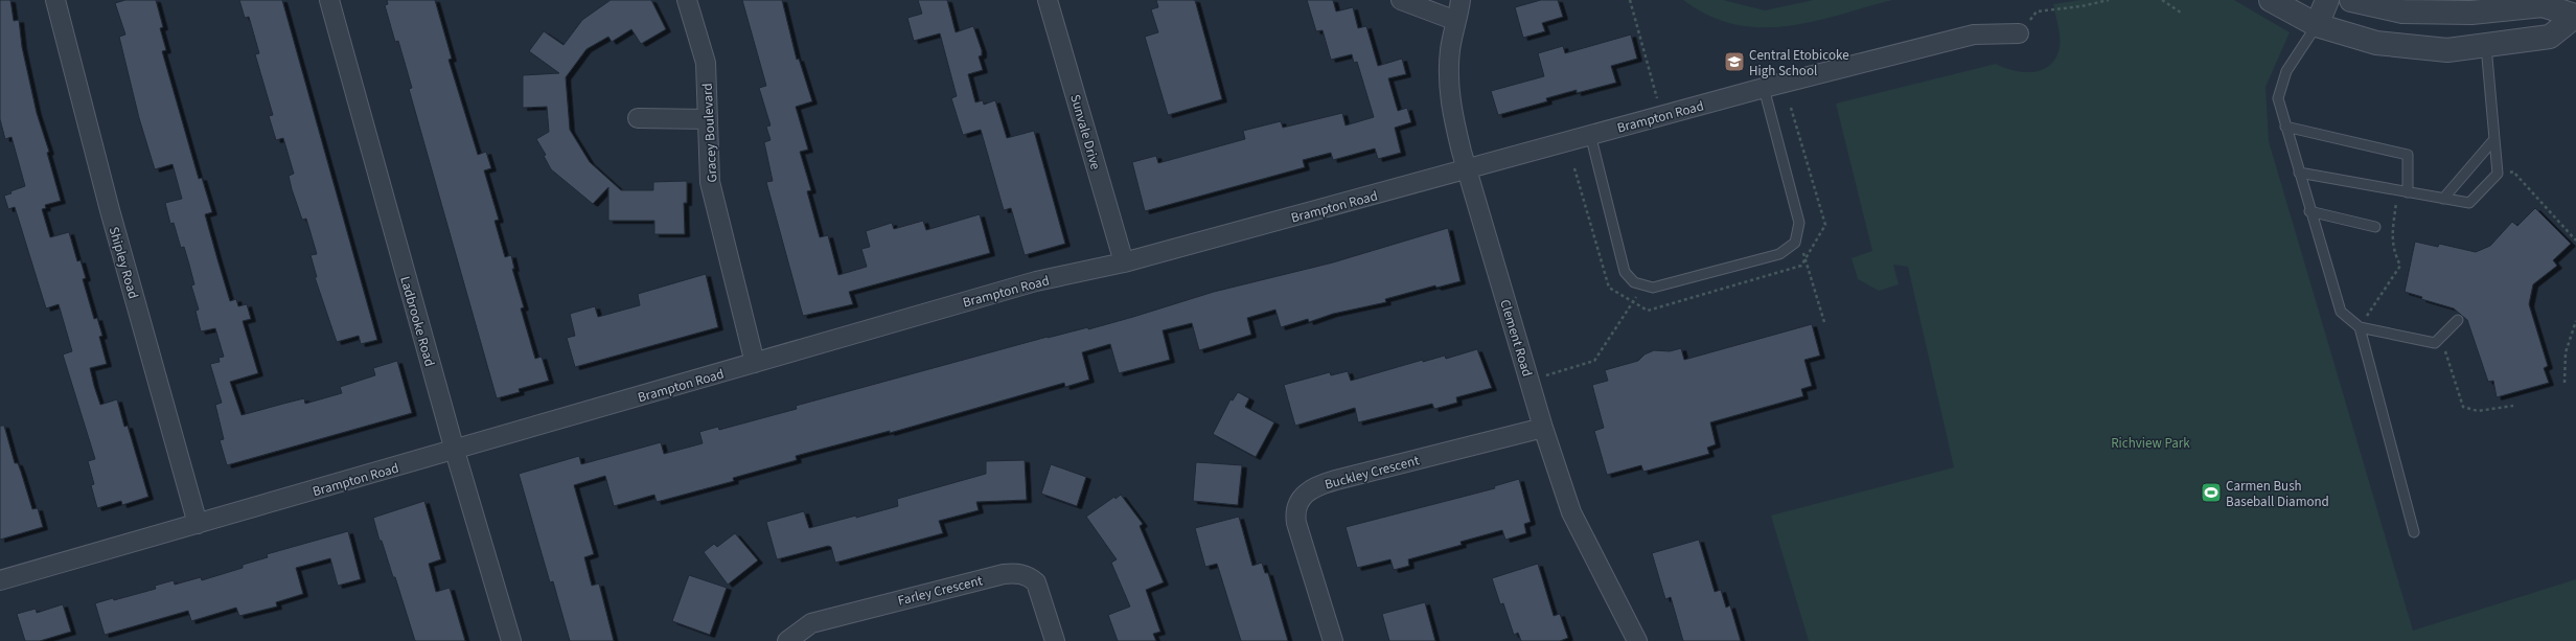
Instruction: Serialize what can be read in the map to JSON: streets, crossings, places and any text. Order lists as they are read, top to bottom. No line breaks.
{"streets":{"street":["Brampton Road","Sunvale Drive","Gracey Boulevard","Shipley Road","Ladbrooke Road","Clement Road","Buckley Crescent","Farley Crescent"]},"crossings":[["Brampton Road","Sunvale Drive"],["Brampton Road","Gracey Boulevard"],["Brampton Road","Shipley Road"],["Brampton Road","Ladbrooke Road"],["Brampton Road","Clement Road"],["Clement Road","Buckley Crescent"]],"parks":["Richview Park"],"places":{"school or university":["Central Etobicoke High School"],"sports":["Carmen Bush Baseball Diamond"]}}
